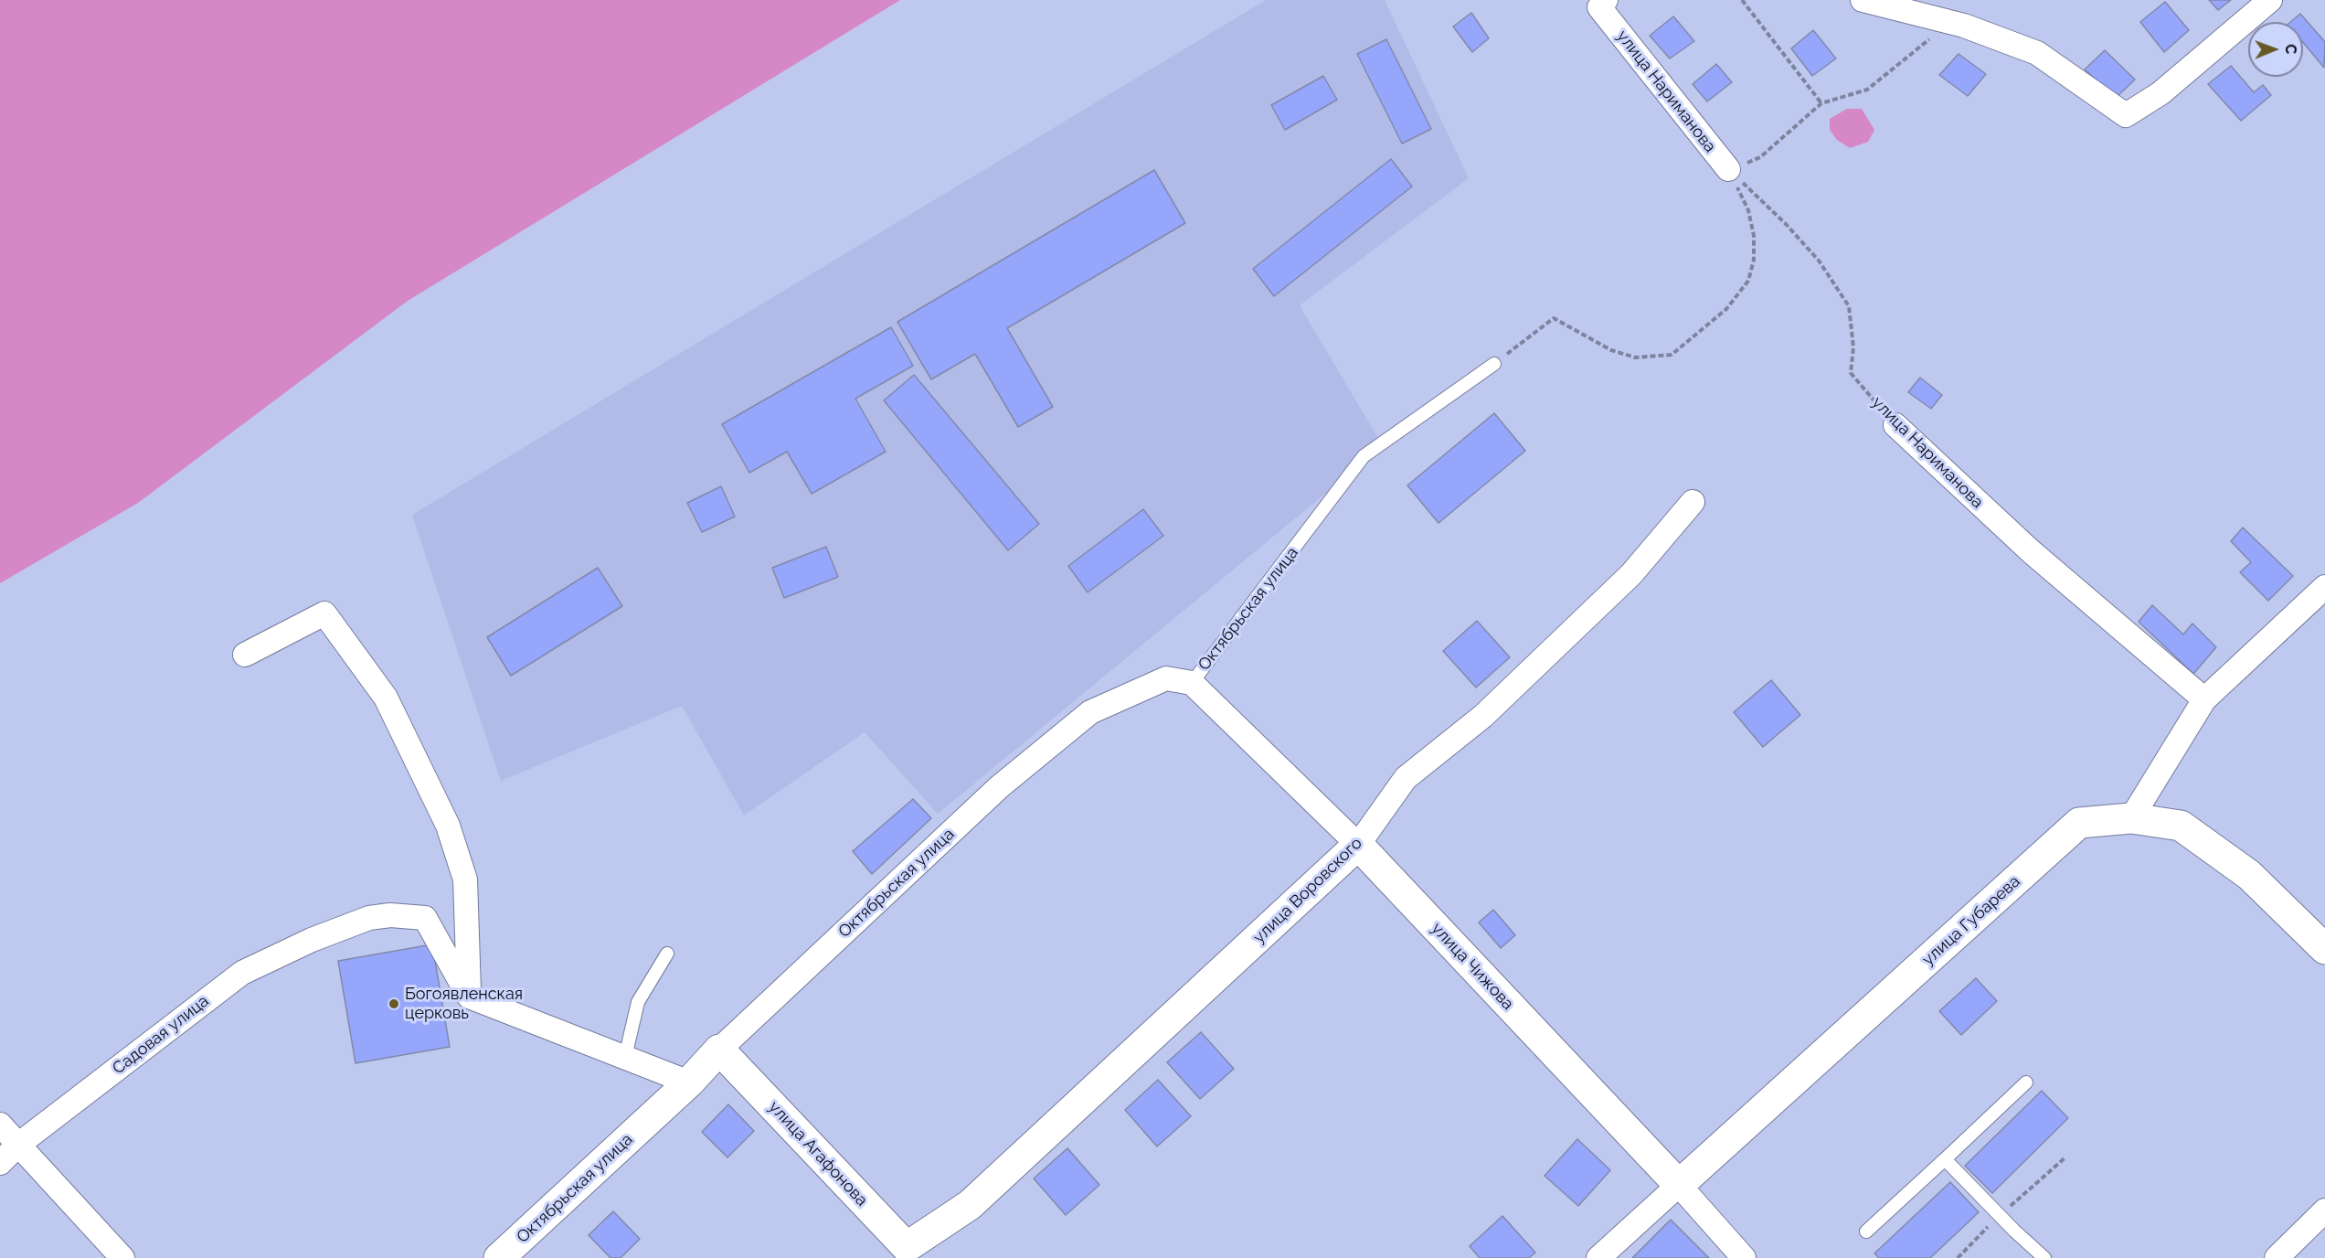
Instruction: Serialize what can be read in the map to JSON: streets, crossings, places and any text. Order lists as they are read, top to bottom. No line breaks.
{"streets":{"street":["улица Нариманова","Октябрьская улица","улица Воровского","улица Губарева","улица Чижова","Садовая улица","улица Агафонова"]},"crossings":[["Октябрьская улица","улица Чижова"],["Октябрьская улица","улица Агафонова"],["улица Воровского","улица Чижова"],["улица Воровского","улица Агафонова"],["улица Губарева","улица Чижова"]],"places":["Богоявленская церковь"],"north":"right"}
